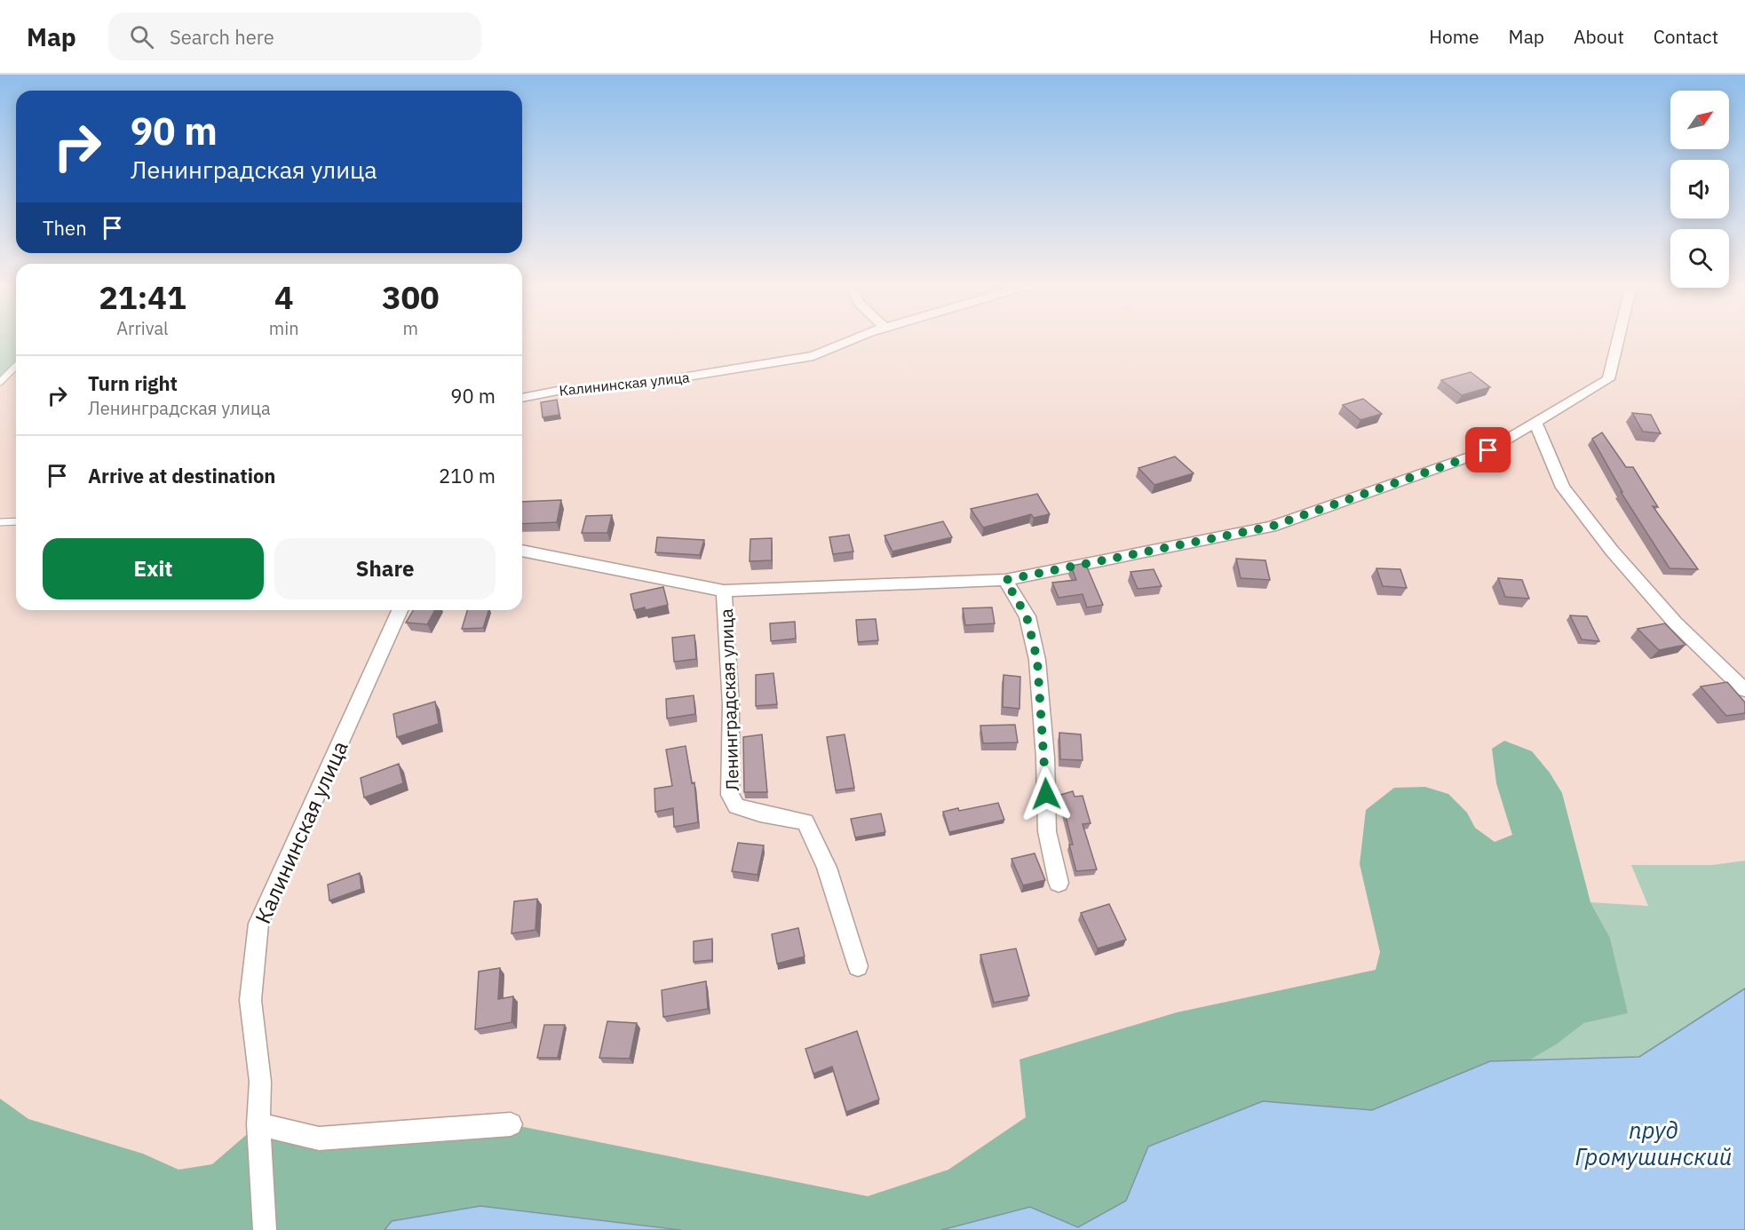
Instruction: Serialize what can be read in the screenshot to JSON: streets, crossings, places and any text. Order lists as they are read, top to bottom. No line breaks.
{"streets":{"street":["Калининская улица","Ленинградская улица"]},"water":["пруд Громушинский"],"north":"top right","page":{"header":"Map","search":"Search here","nav":["Home","Map","About","Contact"],"turn":["90 m","Ленинградская улица"],"then":"Then","eta":["21:41","Arrival","4","min","300","m"],"list":[{"name":"Turn right","note":"Ленинградская улица","value":"90 m"},{"name":"Arrive at destination","value":"210 m"}],"buttons":["Exit","Share"]}}
